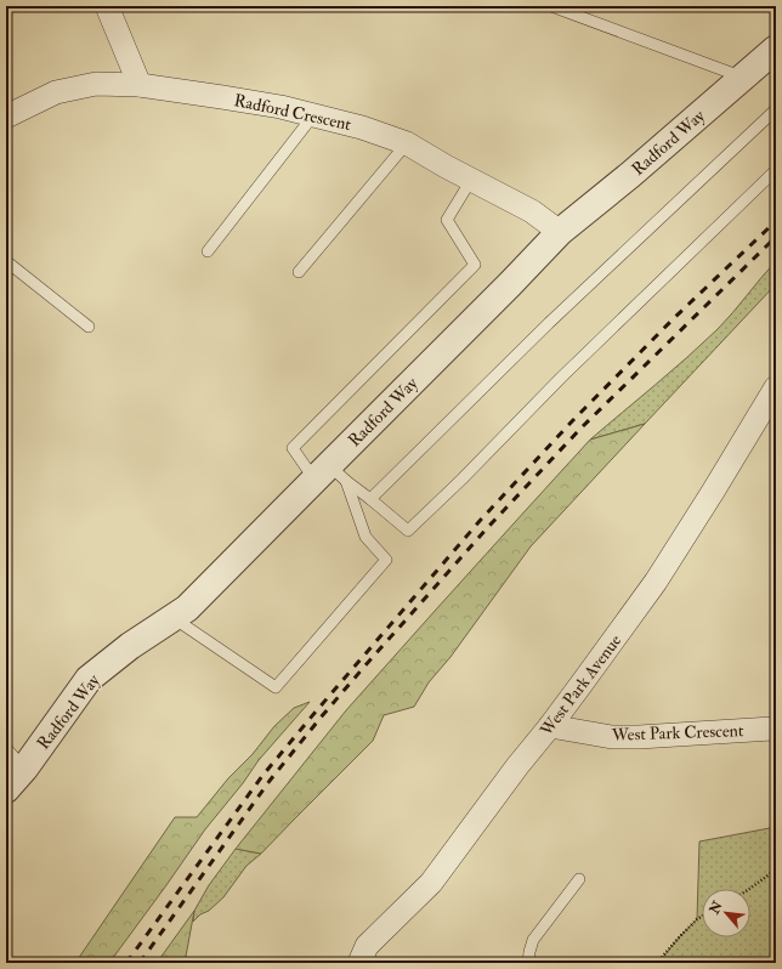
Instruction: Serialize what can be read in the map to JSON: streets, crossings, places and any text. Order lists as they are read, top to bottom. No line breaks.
{"streets":{"street":["Radford Crescent","Radford Way","West Park Avenue","West Park Crescent"]},"crossings":[["Radford Crescent","Radford Way"],["West Park Avenue","West Park Crescent"]],"north":"top left"}
